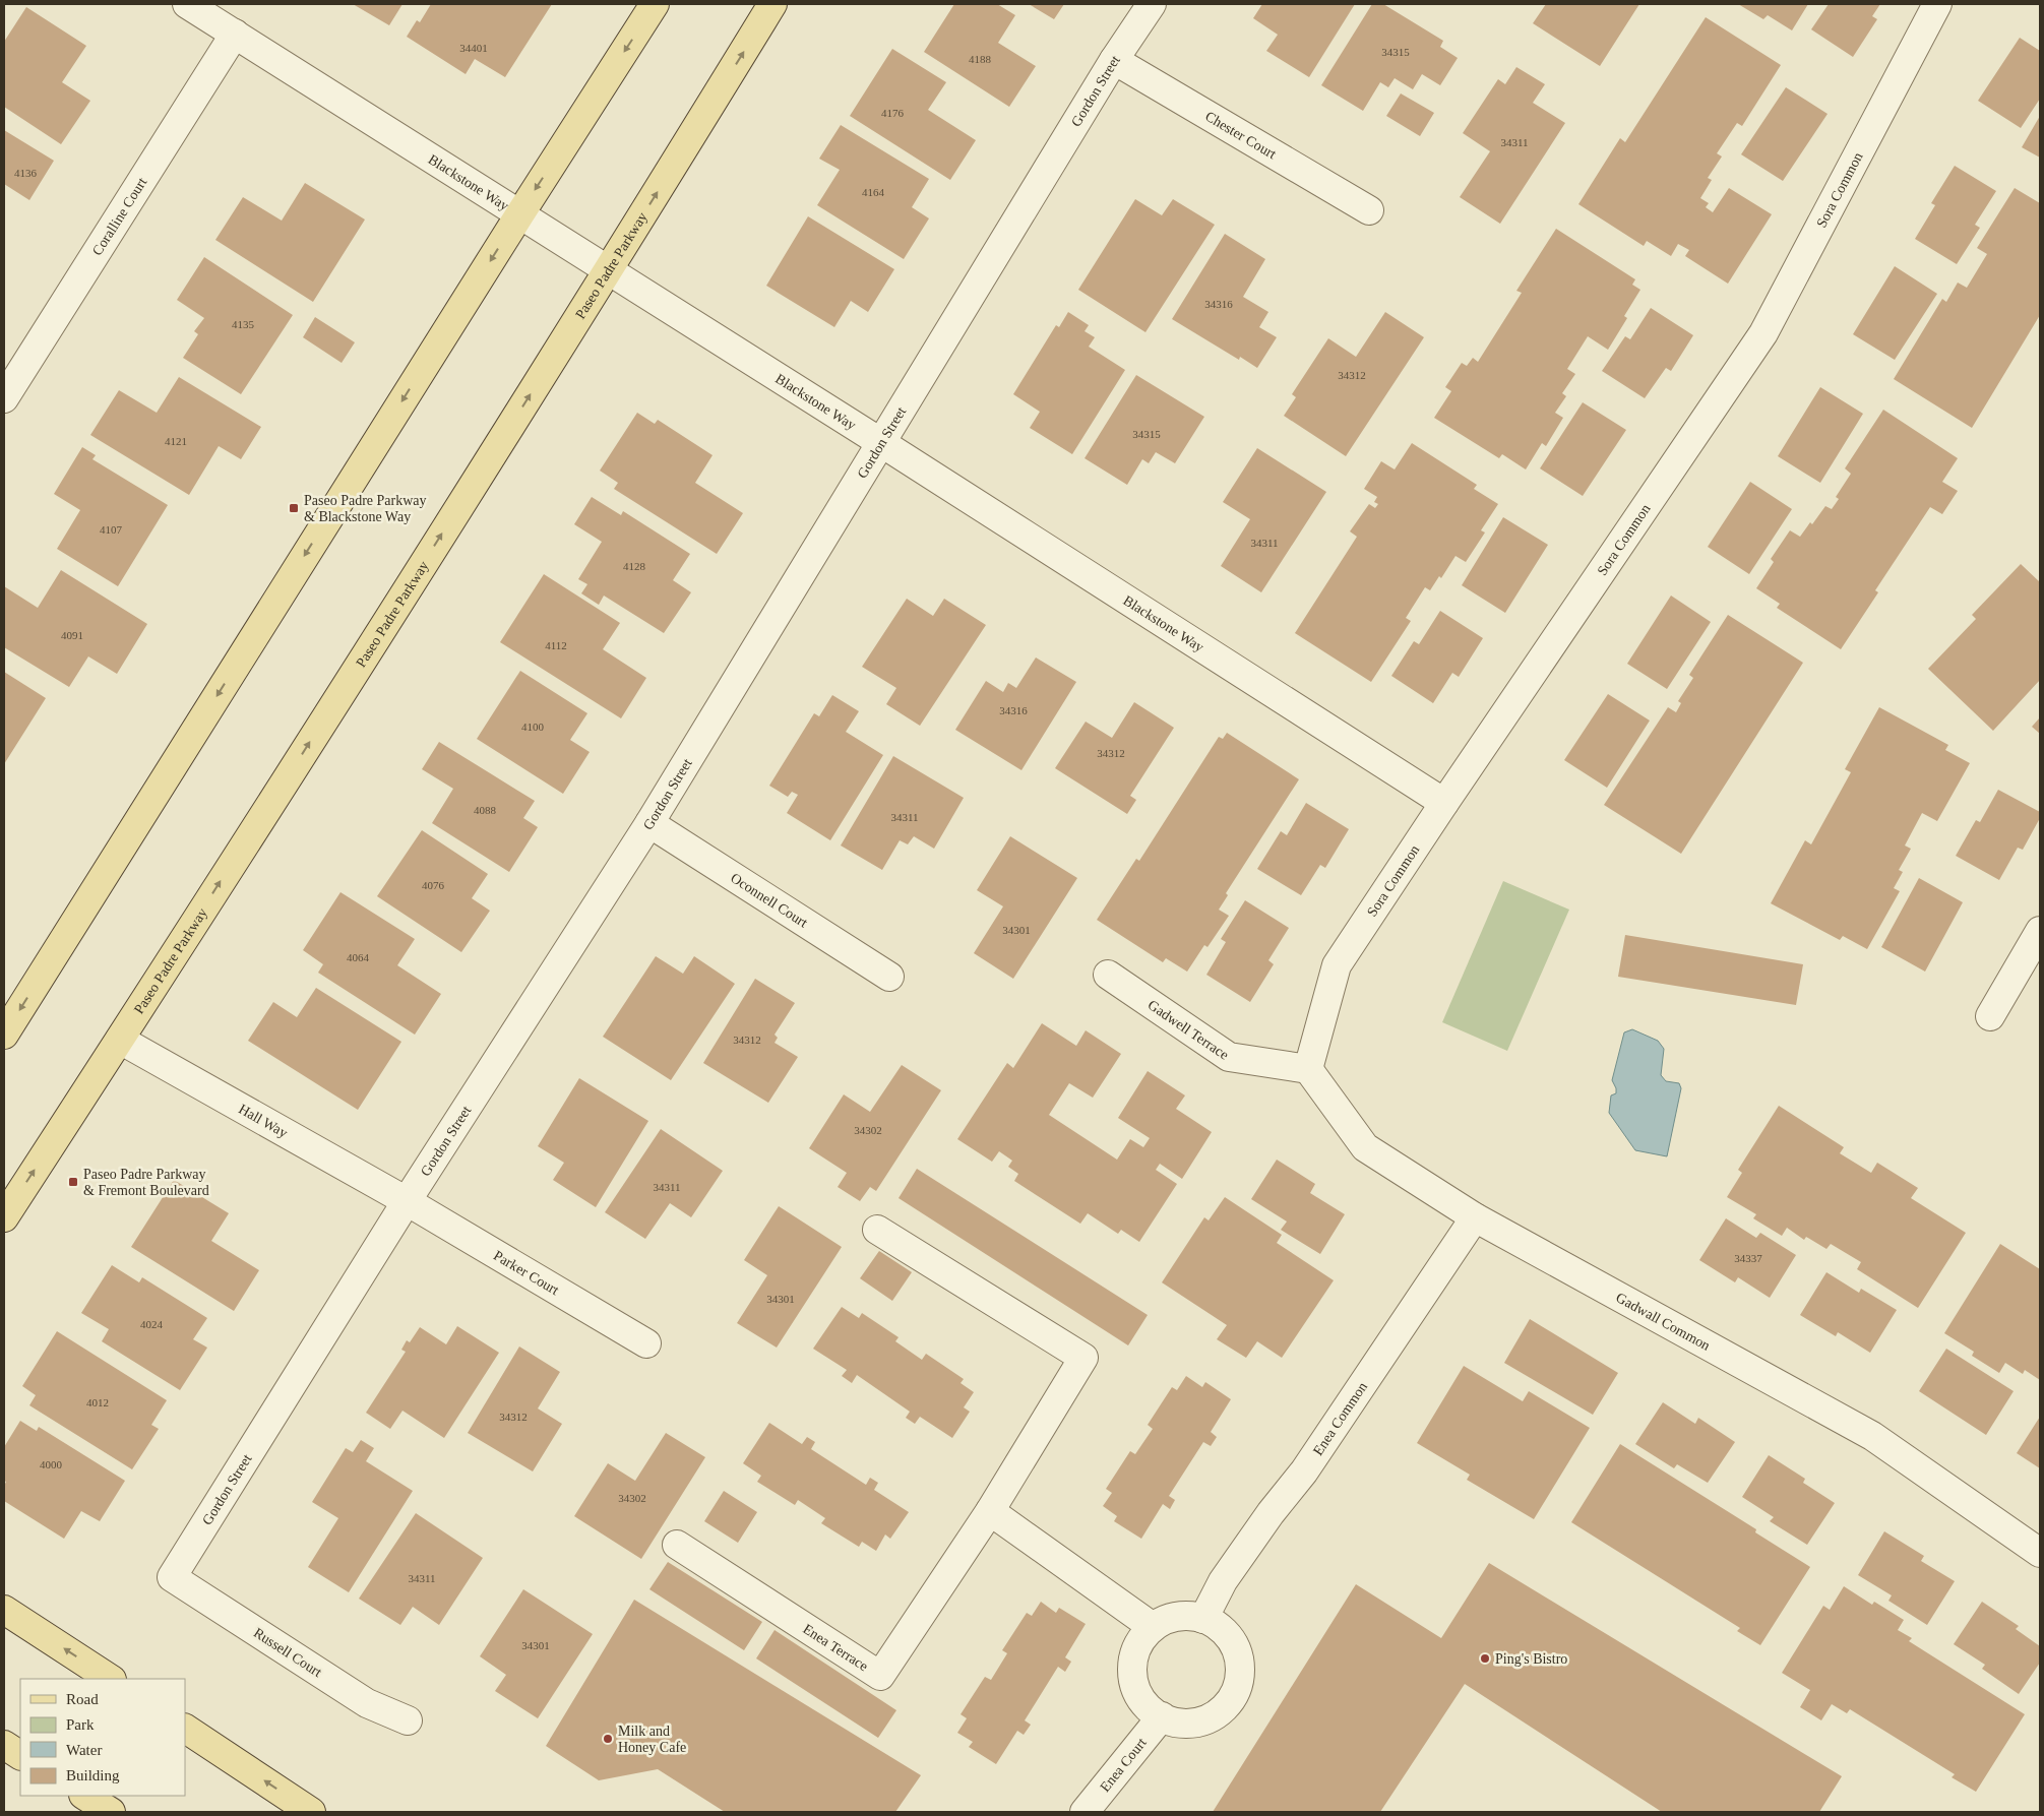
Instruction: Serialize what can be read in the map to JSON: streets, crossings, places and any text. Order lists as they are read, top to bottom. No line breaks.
{"streets":{"main road":["Paseo Padre Parkway"],"street":["Gordon Street","Chester Court","Blackstone Way","Sora Common","Coralline Court","Oconnell Court","Gadwell Terrace","Hall Way","Parker Court","Gadwall Common","Enea Common","Enea Terrace","Russell Court","Enea Court"]},"crossings":[["Gordon Street","Chester Court"],["Gordon Street","Blackstone Way"],["Gordon Street","Oconnell Court"],["Gordon Street","Hall Way"],["Gordon Street","Parker Court"],["Gordon Street","Russell Court"],["Blackstone Way","Sora Common"],["Blackstone Way","Coralline Court"],["Blackstone Way","Paseo Padre Parkway"],["Sora Common","Gadwell Terrace"],["Sora Common","Gadwall Common"],["Paseo Padre Parkway","Hall Way"],["Gadwell Terrace","Gadwall Common"],["Hall Way","Parker Court"],["Gadwall Common","Enea Common"],["Enea Common","Enea Court"]],"places":{"transit":["Paseo Padre Parkway & Blackstone Way","Paseo Padre Parkway & Fremont Boulevard"],"other":["Ping's Bistro","Milk and Honey Cafe"]},"house_numbers":["34401","34315","4188","4176","34311","4136","4164","34316","4135","34312","34315","4121","4107","34311","4128","4091","4112","34316","4100","34312","4088","34311","4076","34301","4064","34312","34302","34311","34337","34301","4024","4012","34312","4000","34302","34311","34301"],"legend":["Road","Park","Water","Building"]}
